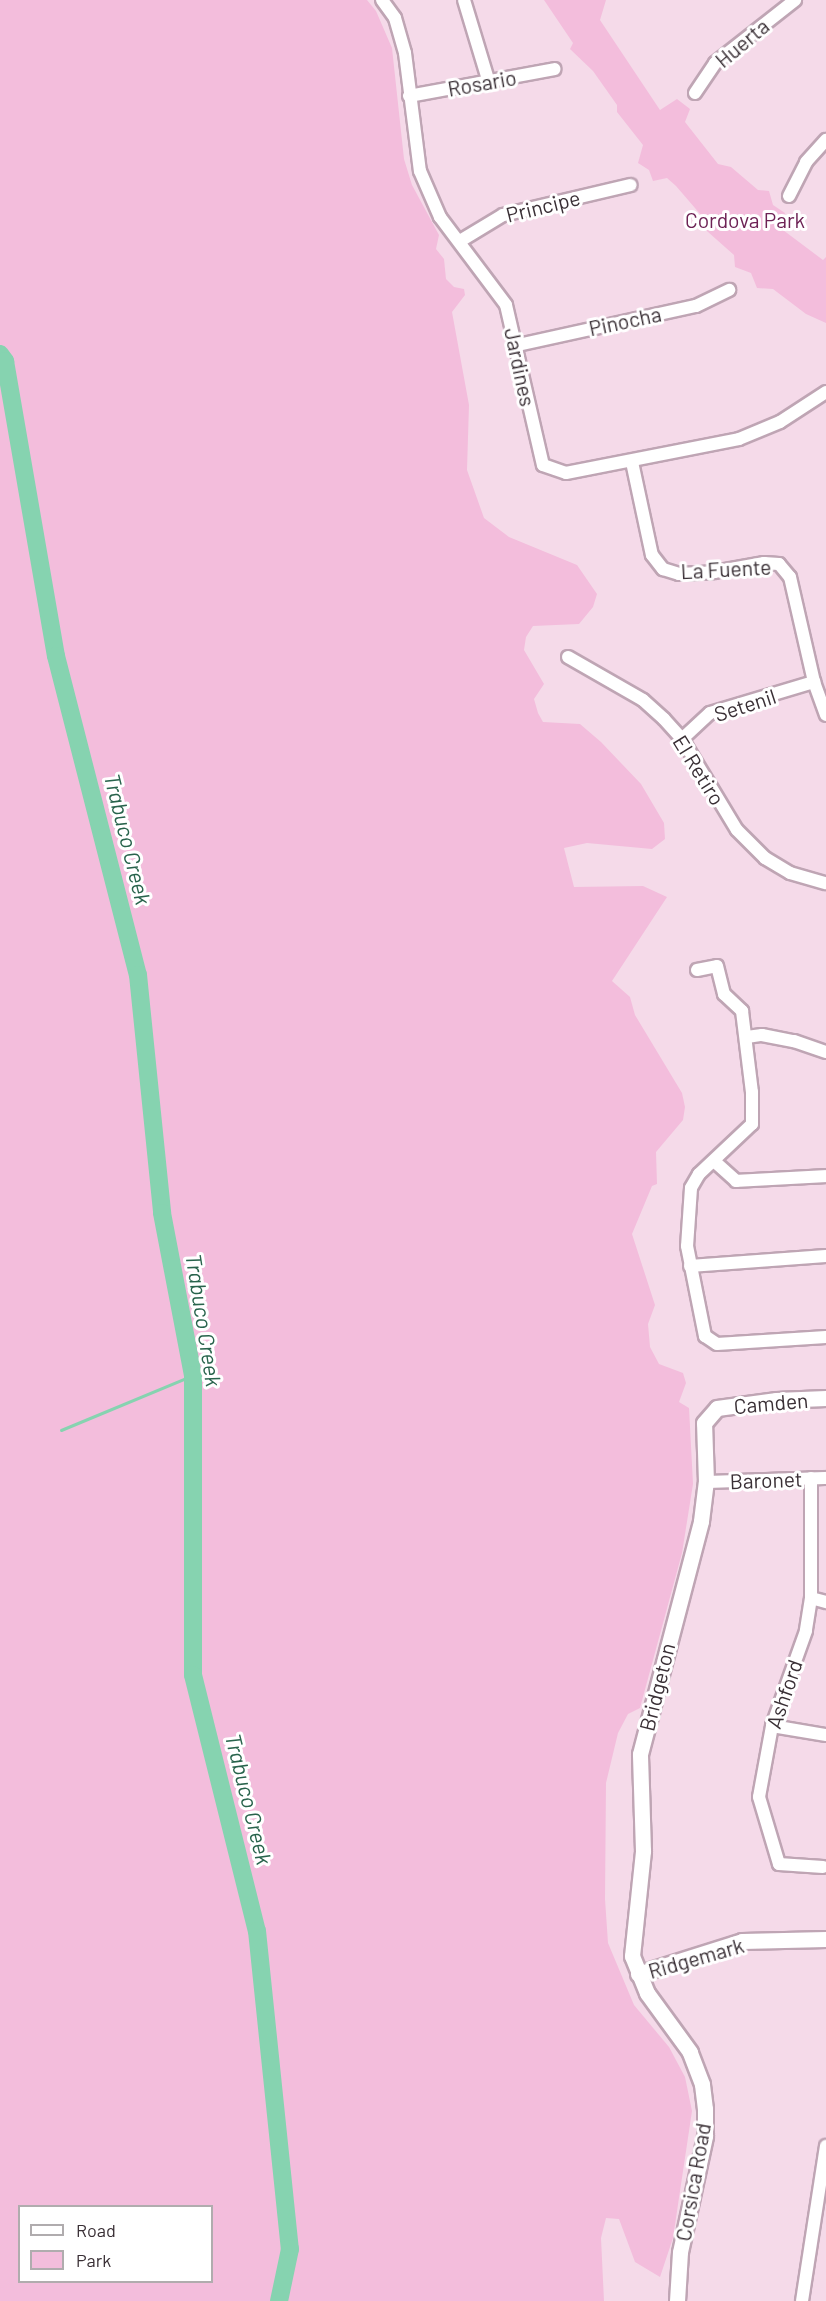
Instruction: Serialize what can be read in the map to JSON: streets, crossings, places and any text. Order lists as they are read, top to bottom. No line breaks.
{"streets":{"street":["Huerta","Rosario","Principe","Pinocha","Jardines","La Fuente","Setenil","El Retiro","Camden","Baronet","Bridgeton","Ashford","Ridgemark","Corsica Road"]},"crossings":[["Rosario","Jardines"],["Principe","Jardines"],["Pinocha","Jardines"],["Jardines","La Fuente"],["La Fuente","Setenil"],["Setenil","El Retiro"],["Camden","Bridgeton"],["Baronet","Bridgeton"],["Baronet","Ashford"],["Bridgeton","Ridgemark"],["Bridgeton","Corsica Road"],["Ridgemark","Corsica Road"]],"water":["Trabuco Creek"],"parks":["Cordova Park"],"legend":["Road","Park"]}
